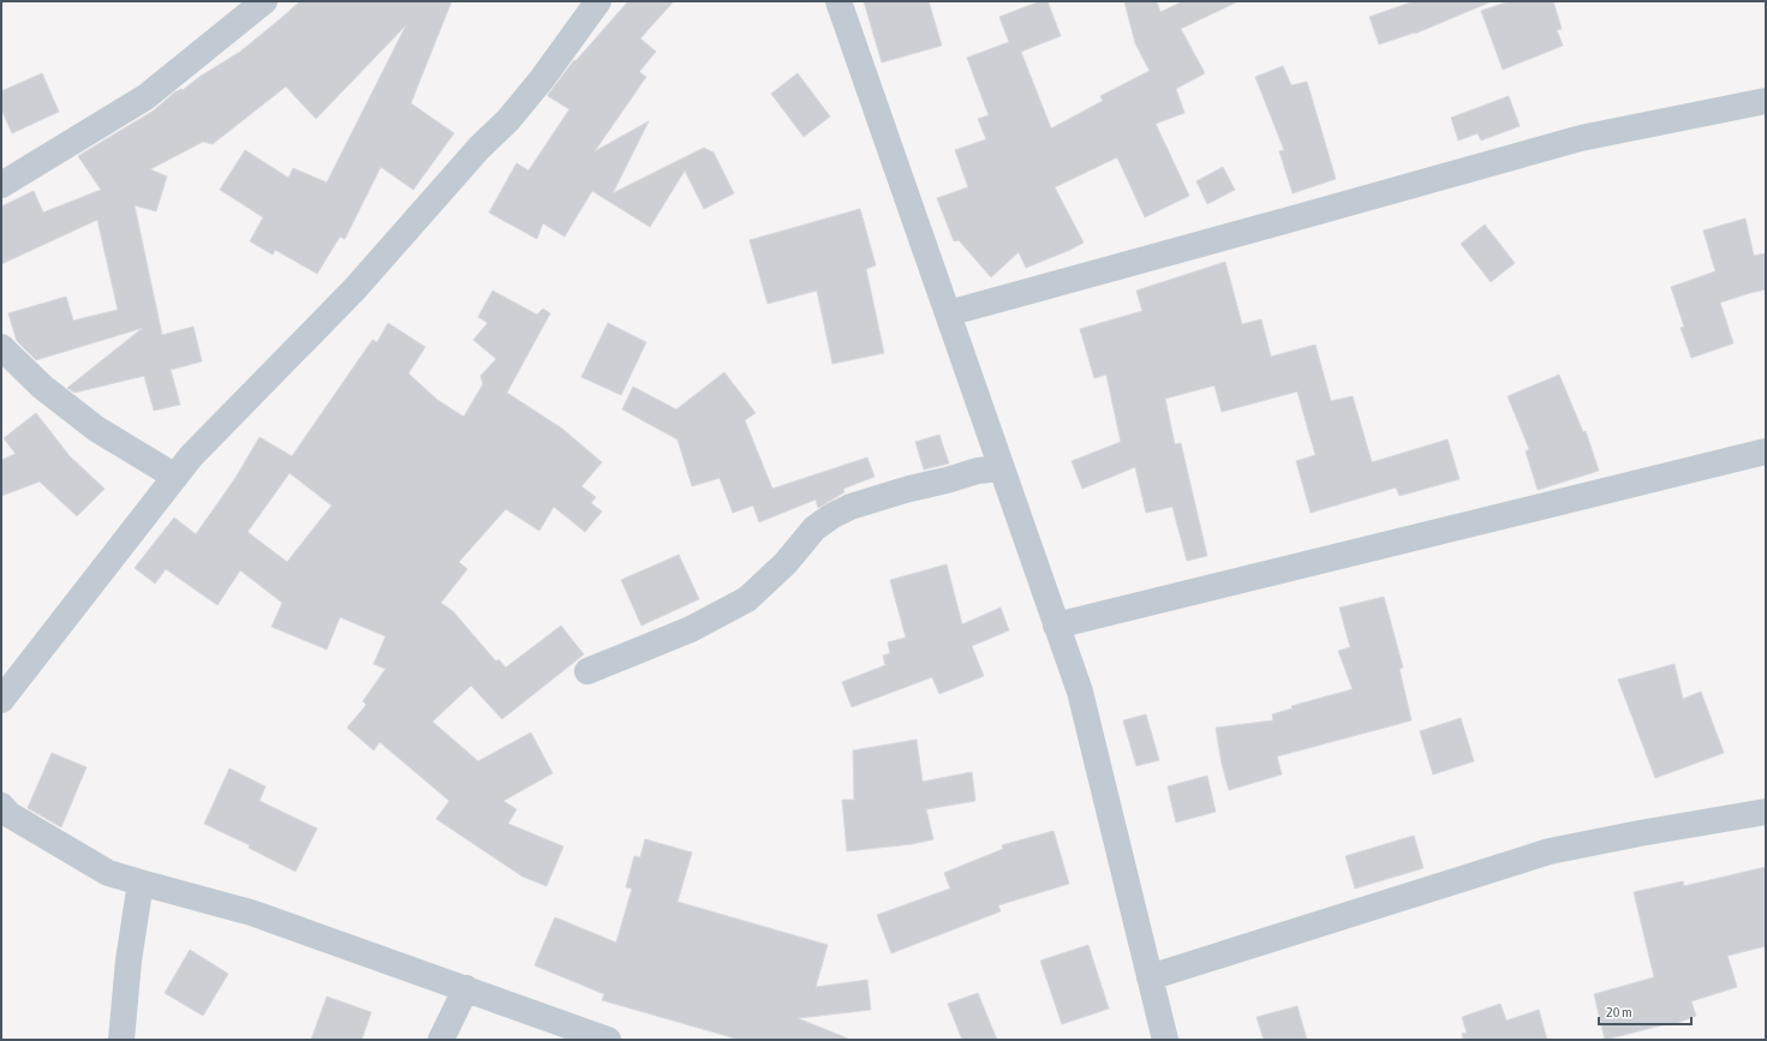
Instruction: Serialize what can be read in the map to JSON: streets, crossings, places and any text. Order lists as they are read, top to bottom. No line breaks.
{"scale_bar":"20 m"}
